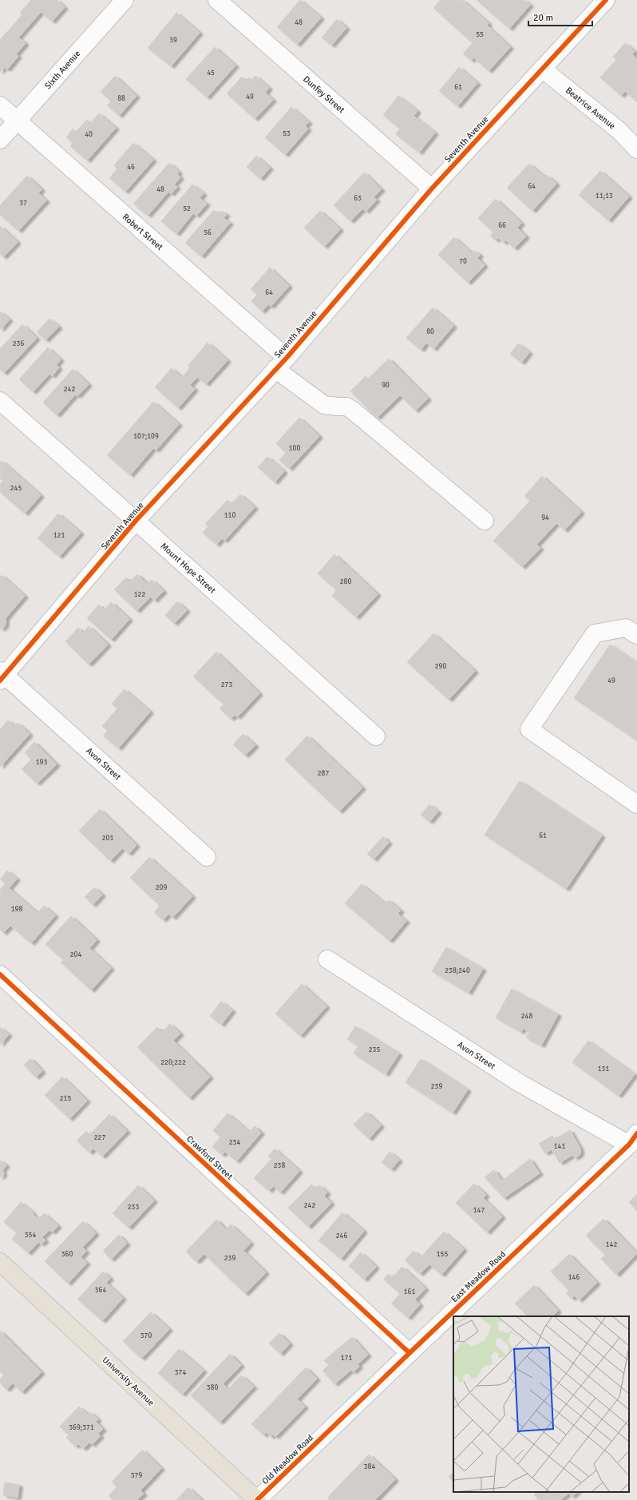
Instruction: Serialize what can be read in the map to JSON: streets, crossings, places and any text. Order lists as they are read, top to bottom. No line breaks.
{"streets":{"main road":["University Avenue"],"street":["Sixth Avenue","Dunfey Street","Beatrice Avenue","Seventh Avenue","Robert Street","Mount Hope Street","Avon Street","Crawford Street","East Meadow Road","Old Meadow Road"]},"crossings":[["Sixth Avenue","Robert Street"],["Dunfey Street","Seventh Avenue"],["Beatrice Avenue","Seventh Avenue"],["Seventh Avenue","Robert Street"],["Seventh Avenue","Mount Hope Street"],["Seventh Avenue","Avon Street"],["Avon Street","East Meadow Road"],["Crawford Street","East Meadow Road"],["East Meadow Road","Old Meadow Road"],["University Avenue","Old Meadow Road"]],"house_numbers":["48","55","39","45","61","49","88","53","40","46","64","48","11;13","63","37","52","66","56","70","64","80","236","90","242","107;109","100","245","110","94","121","280","122","290","49","273","193","287","61","201","209","198","204","238;240","248","235","220;222","131","239","215","227","234","141","238","242","233","147","354","246","142","360","155","239","146","364","161","370","171","374","380","369;371","384","379"],"scale_bar":"20 m"}
